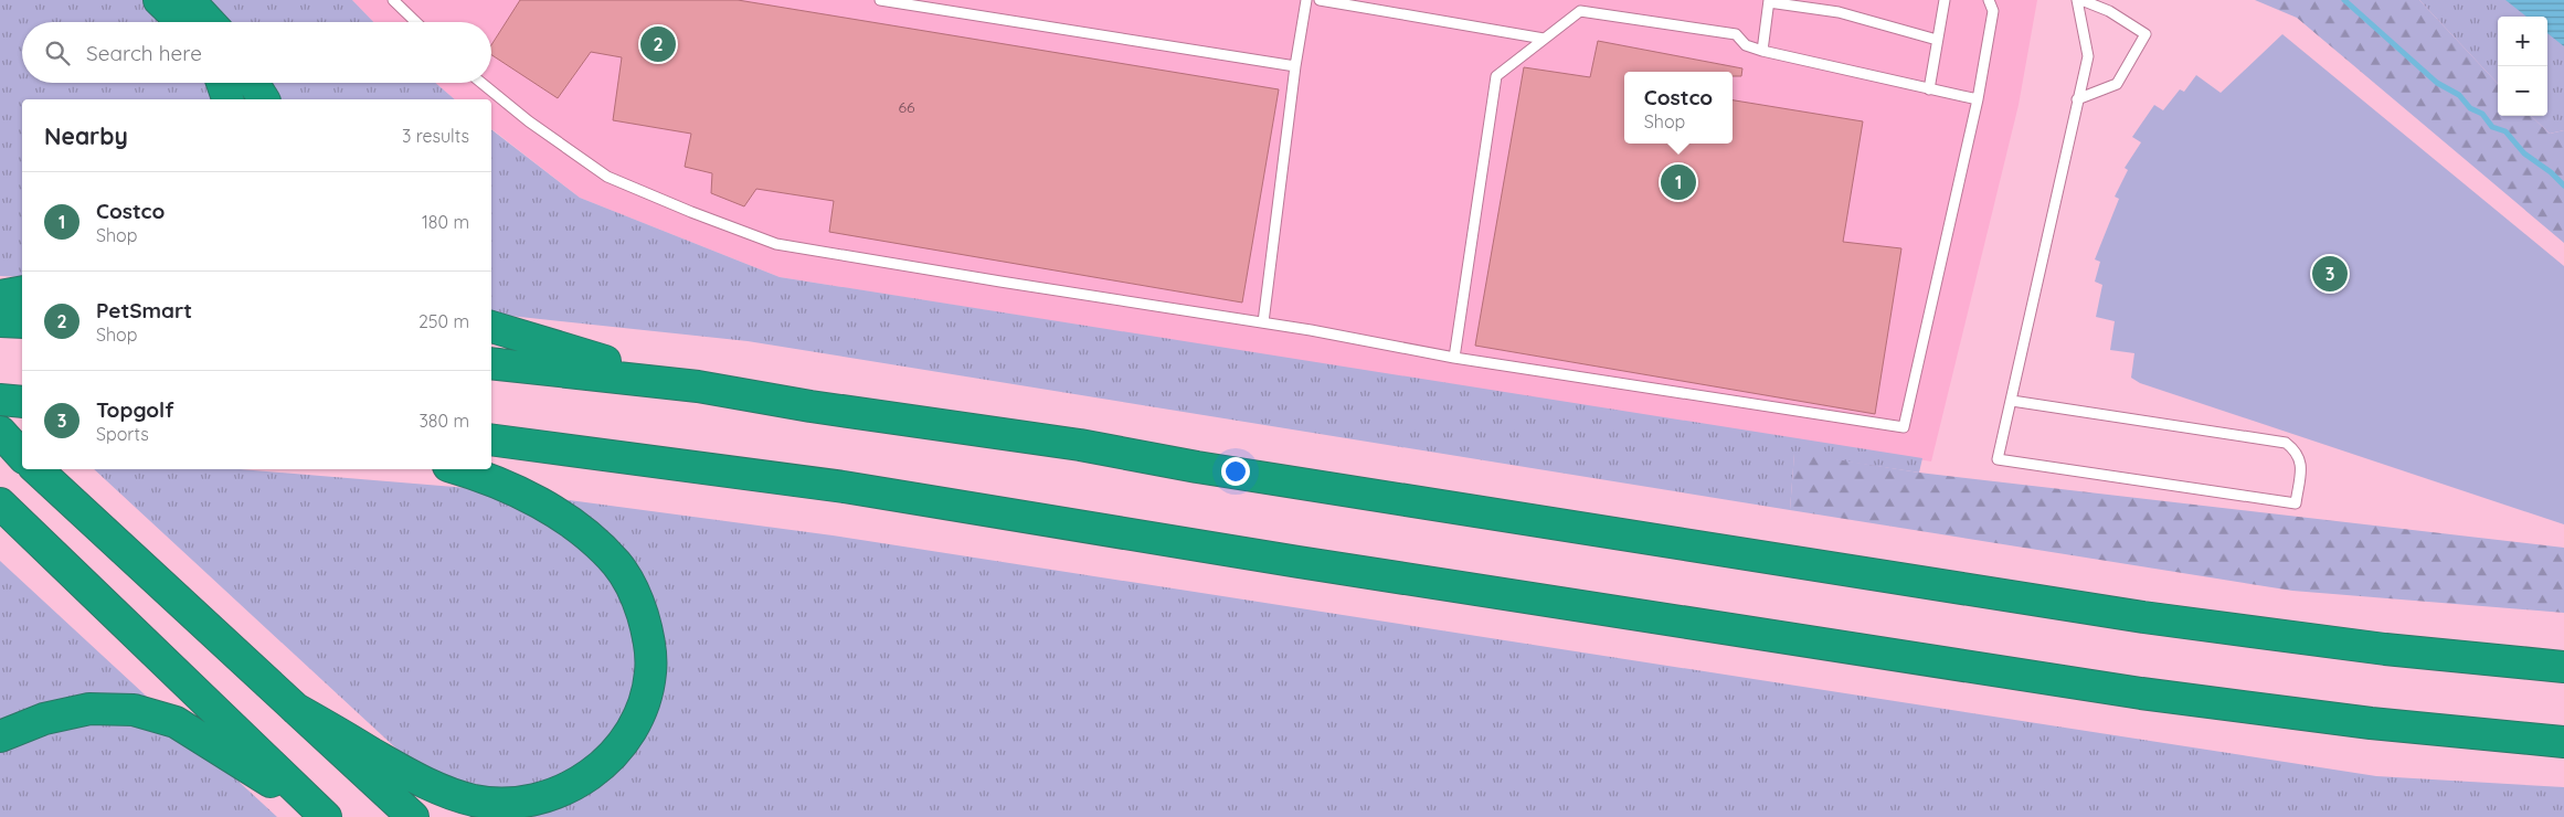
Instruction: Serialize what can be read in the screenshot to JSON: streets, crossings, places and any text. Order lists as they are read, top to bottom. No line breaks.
{"house_numbers":["66"],"page":{"map_buttons":["+","−"],"search":"Search here","pins":["2","1","3"],"popup":["Costco","Shop"],"heading":["Nearby","3 results"],"list":[{"mark":"1","name":"Costco","note":"Shop","value":"180 m"},{"mark":"2","name":"PetSmart","note":"Shop","value":"250 m"},{"mark":"3","name":"Topgolf","note":"Sports","value":"380 m"}]}}
